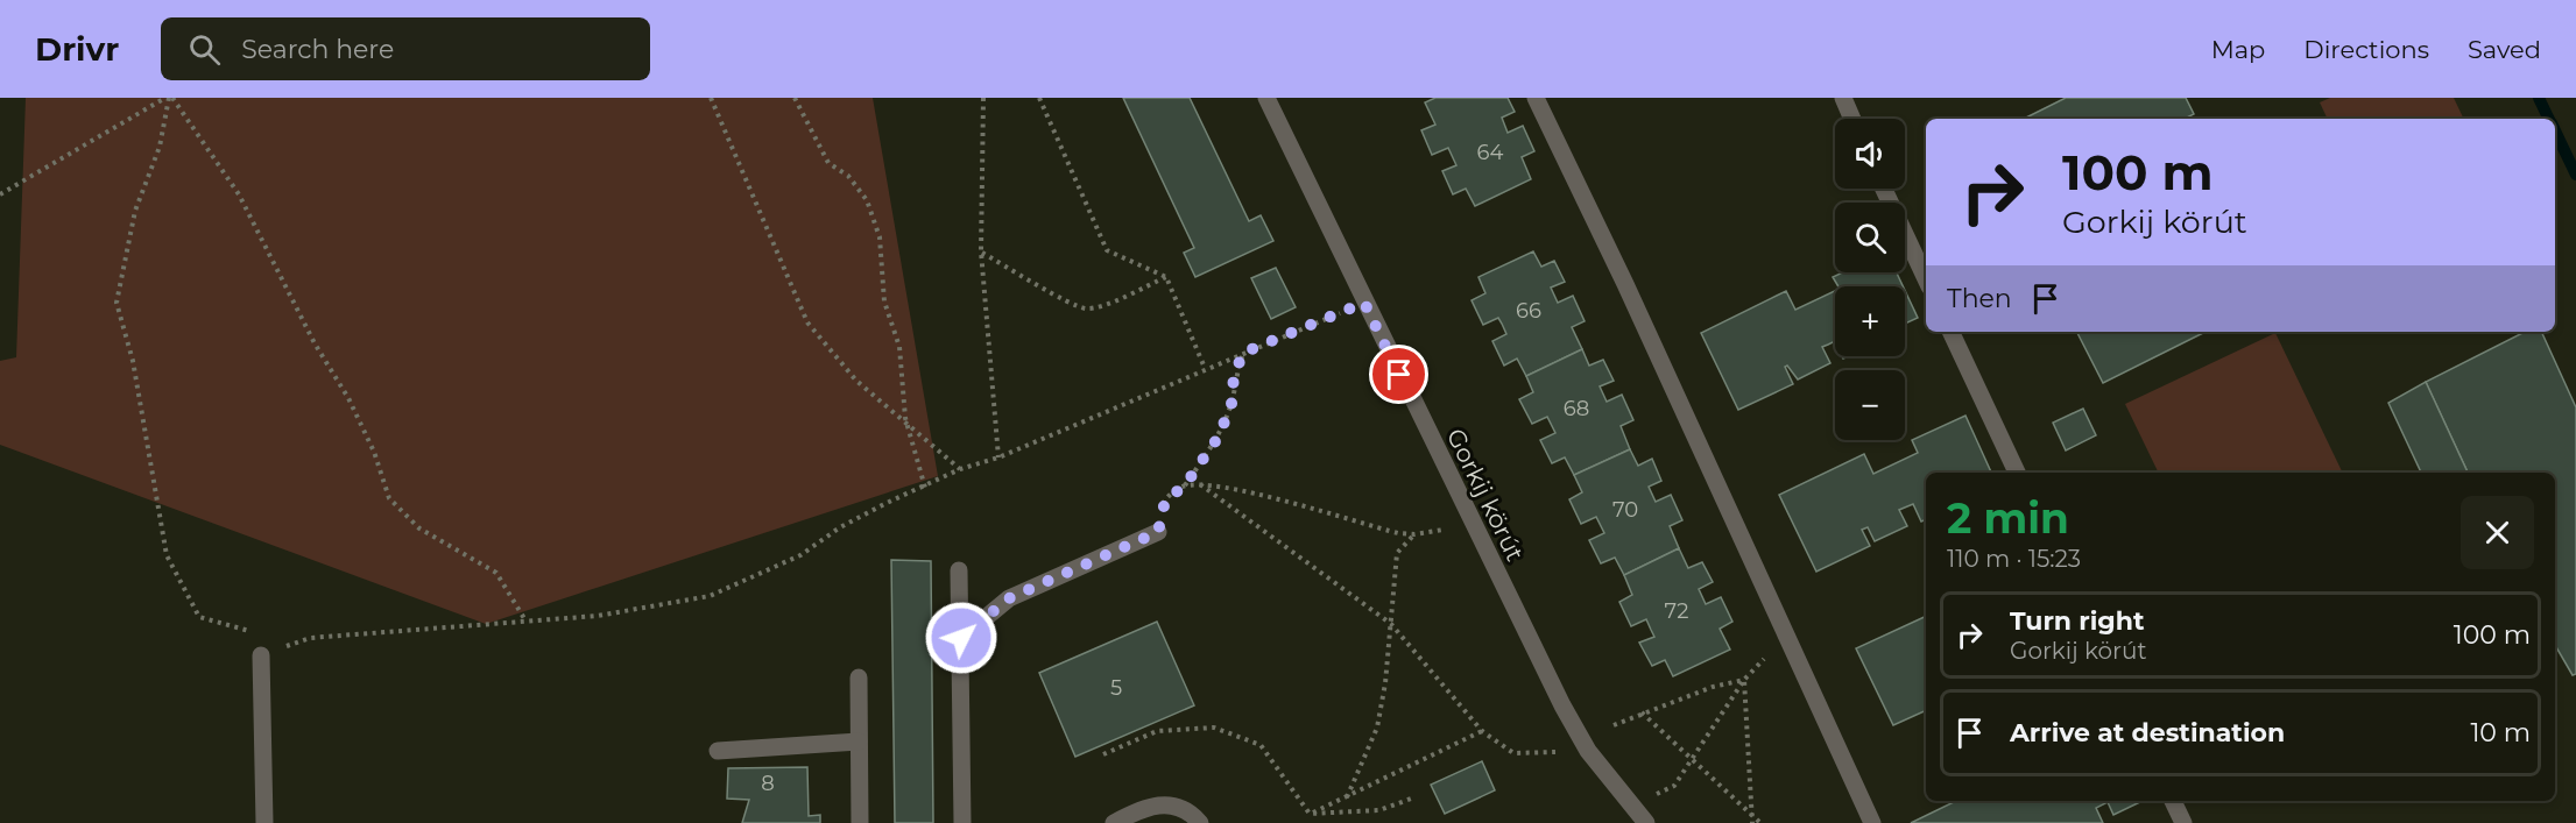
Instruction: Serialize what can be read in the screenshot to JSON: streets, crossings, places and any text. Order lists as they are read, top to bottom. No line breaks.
{"streets":{"street":["Gorkij körút"]},"house_numbers":["64","66","68","70","72","5","8"],"page":{"header":"Drivr","search":"Search here","nav":["Map","Directions","Saved"],"map_buttons":["+","−"],"turn":["100 m","Gorkij körút"],"then":"Then","heading":["2 min","110 m · 15:23"],"list":[{"name":"Turn right","note":"Gorkij körút","value":"100 m"},{"name":"Arrive at destination","value":"10 m"}]}}
